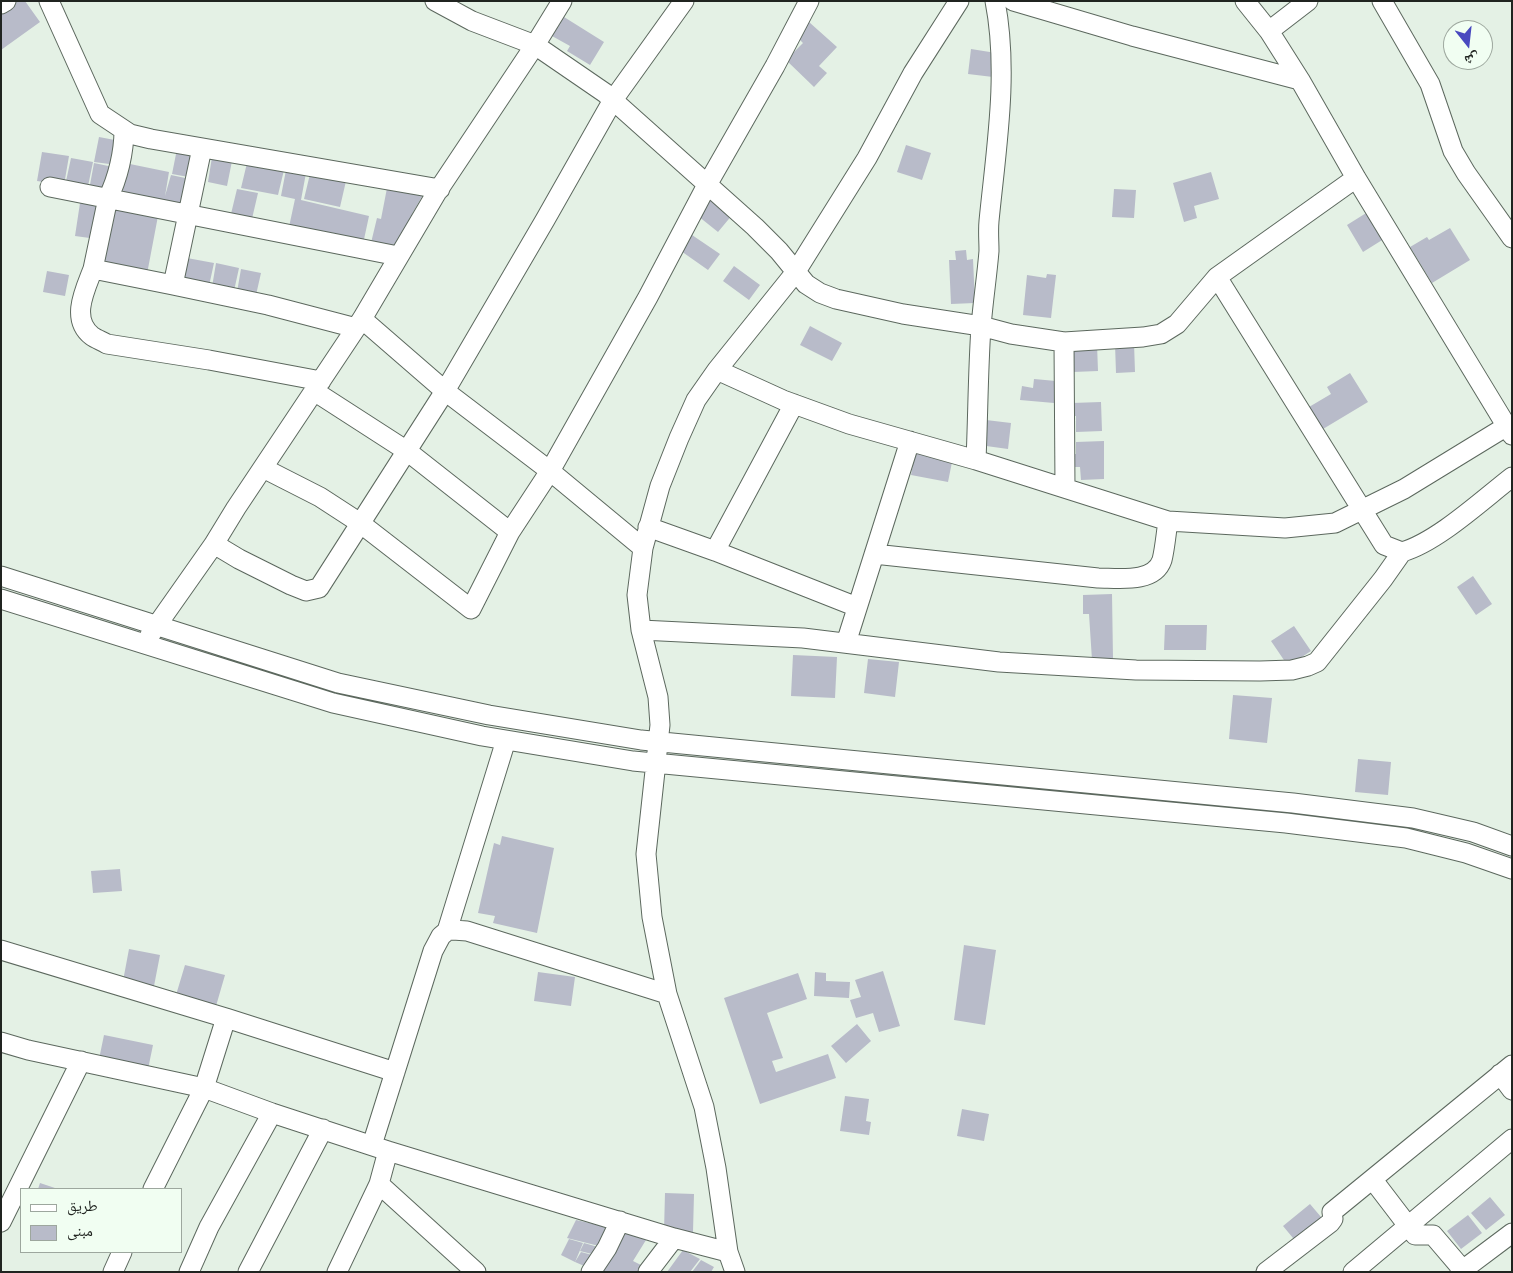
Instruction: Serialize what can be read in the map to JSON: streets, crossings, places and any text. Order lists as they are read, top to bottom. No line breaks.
{"legend":["طريق","مبنى"],"north":"bottom"}
